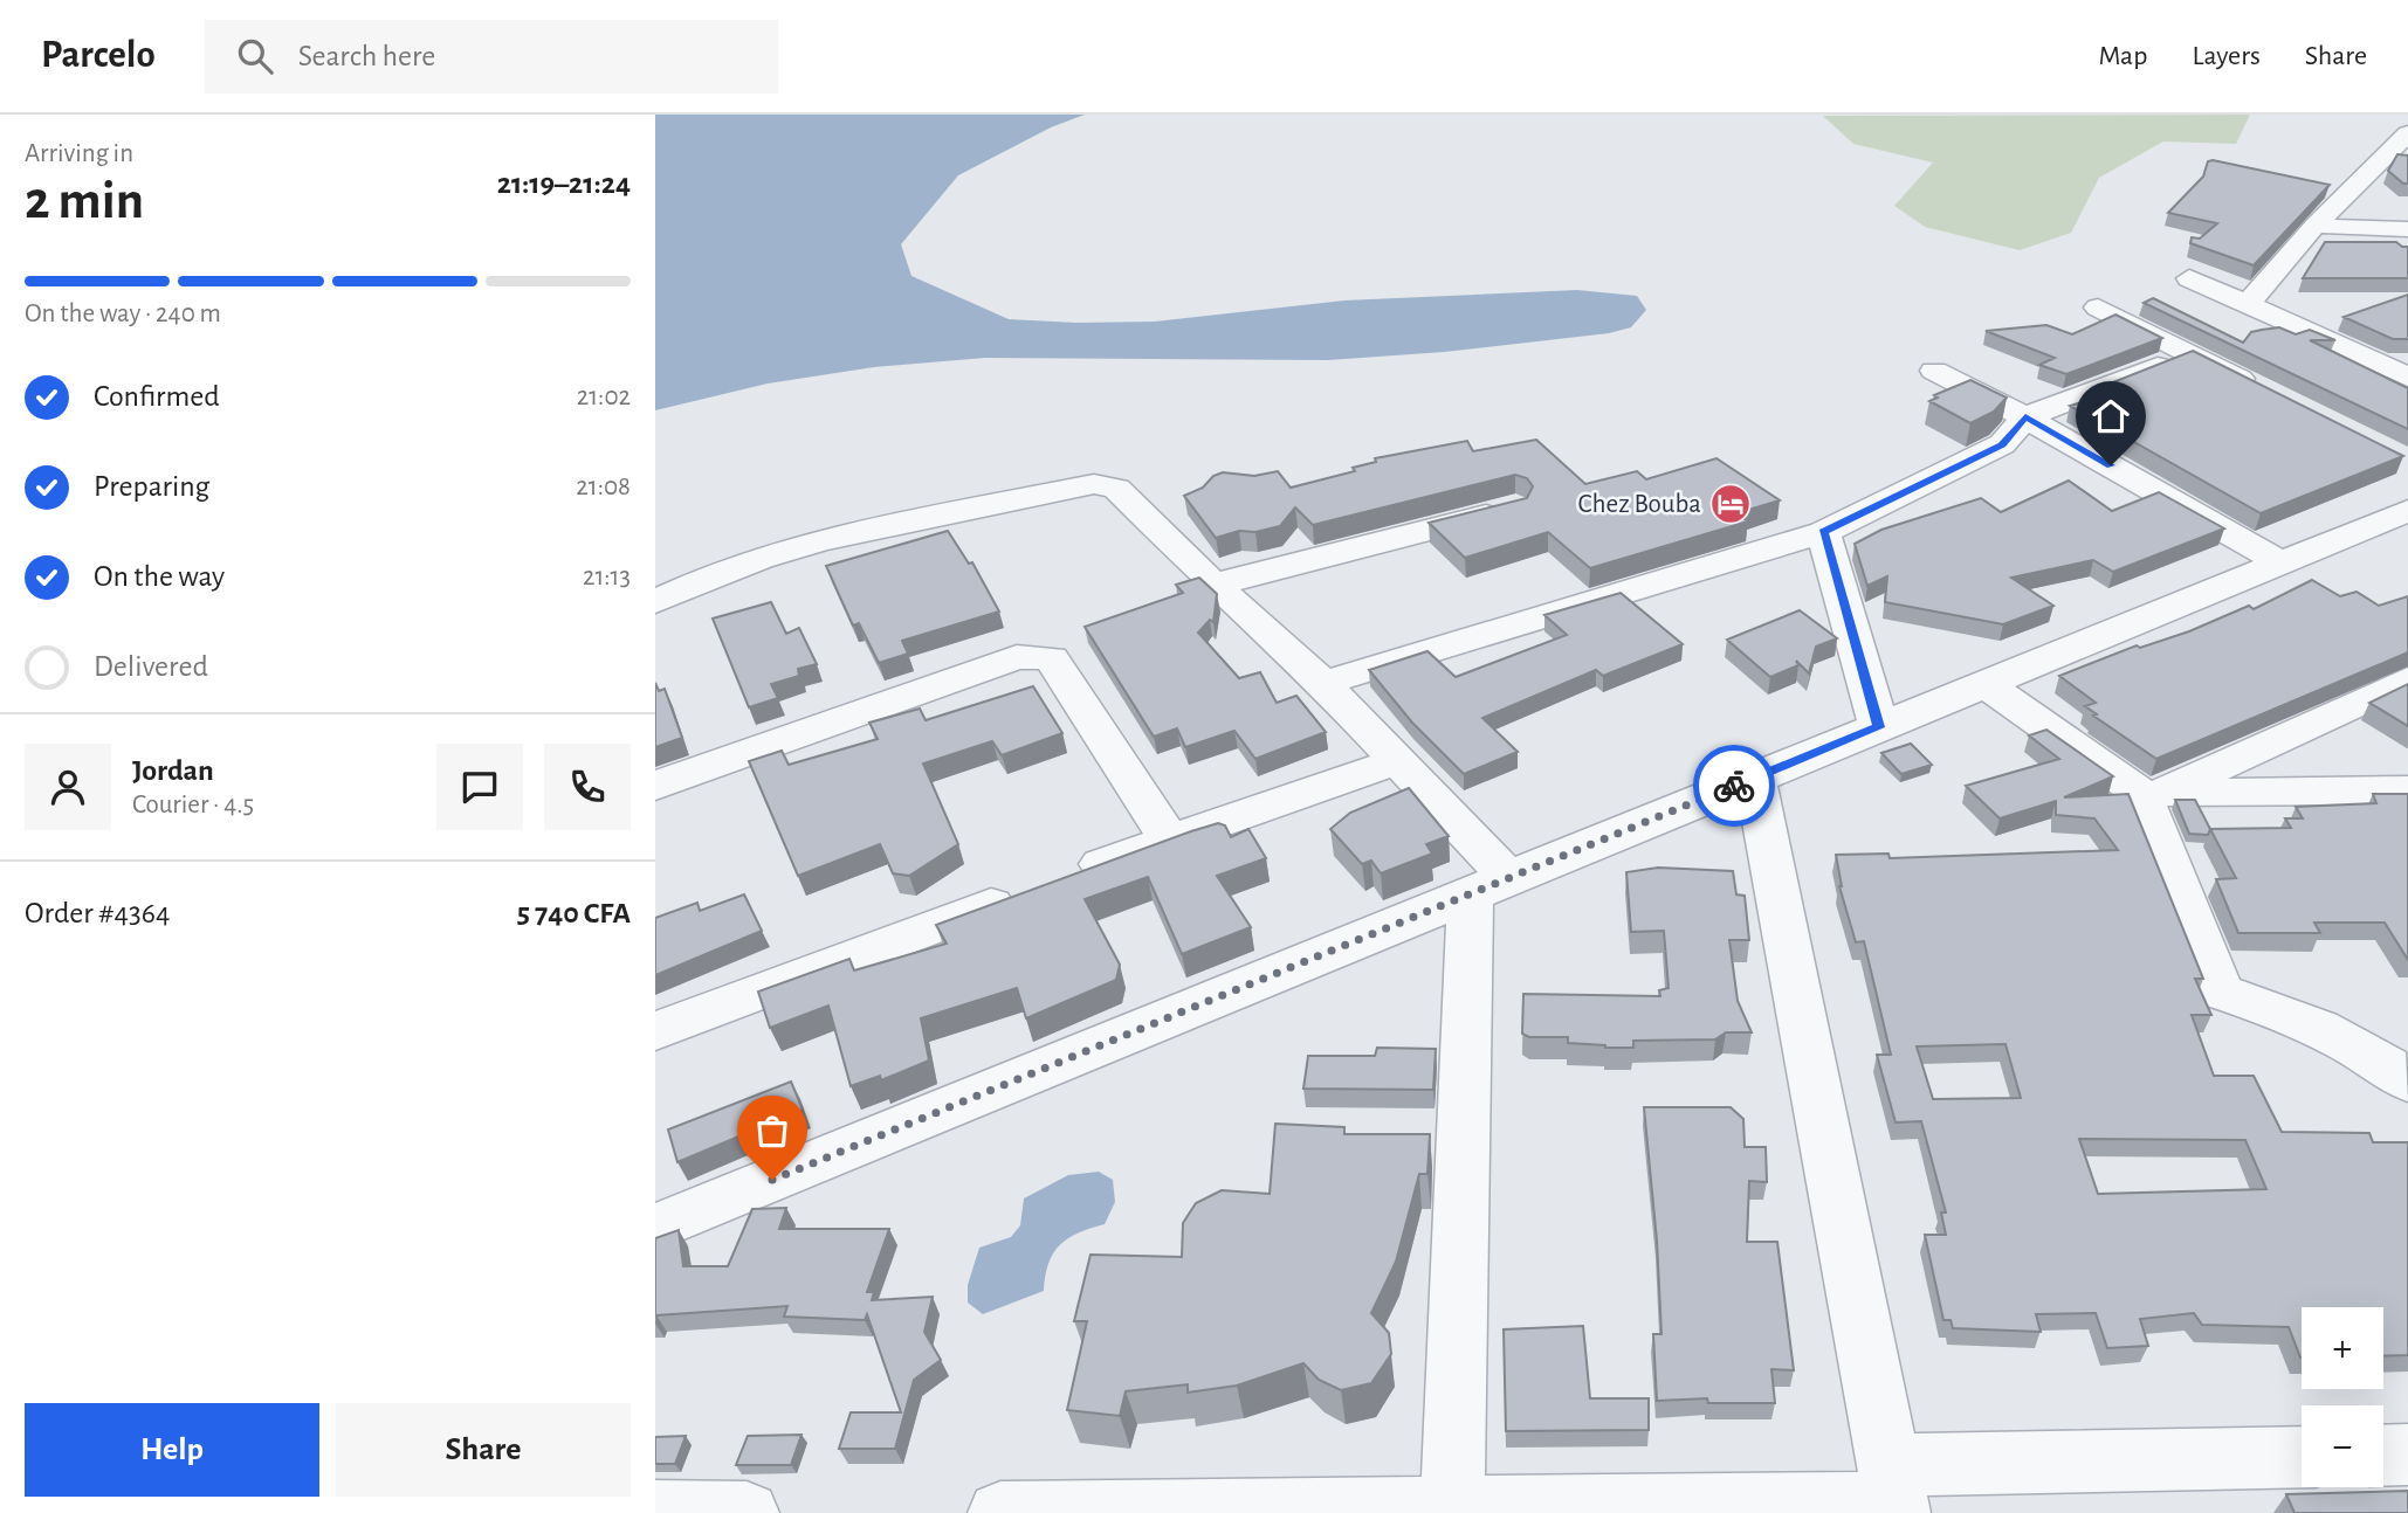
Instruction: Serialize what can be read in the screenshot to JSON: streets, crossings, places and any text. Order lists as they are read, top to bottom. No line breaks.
{"places":{"hotel":["Chez Bouba"]},"page":{"header":"Parcelo","search":"Search here","nav":["Map","Layers","Share"],"heading":["2 min","Arriving in","21:19–21:24"],"panel":["Jordan","Courier · 4.5","Order #4364","5 740 CFA"],"bar":"On the way · 240 m","list":[["Confirmed","21:02"],["Preparing","21:08"],["On the way","21:13"],"Delivered"],"map_buttons":["+","−"],"buttons":["Help","Share"]}}
